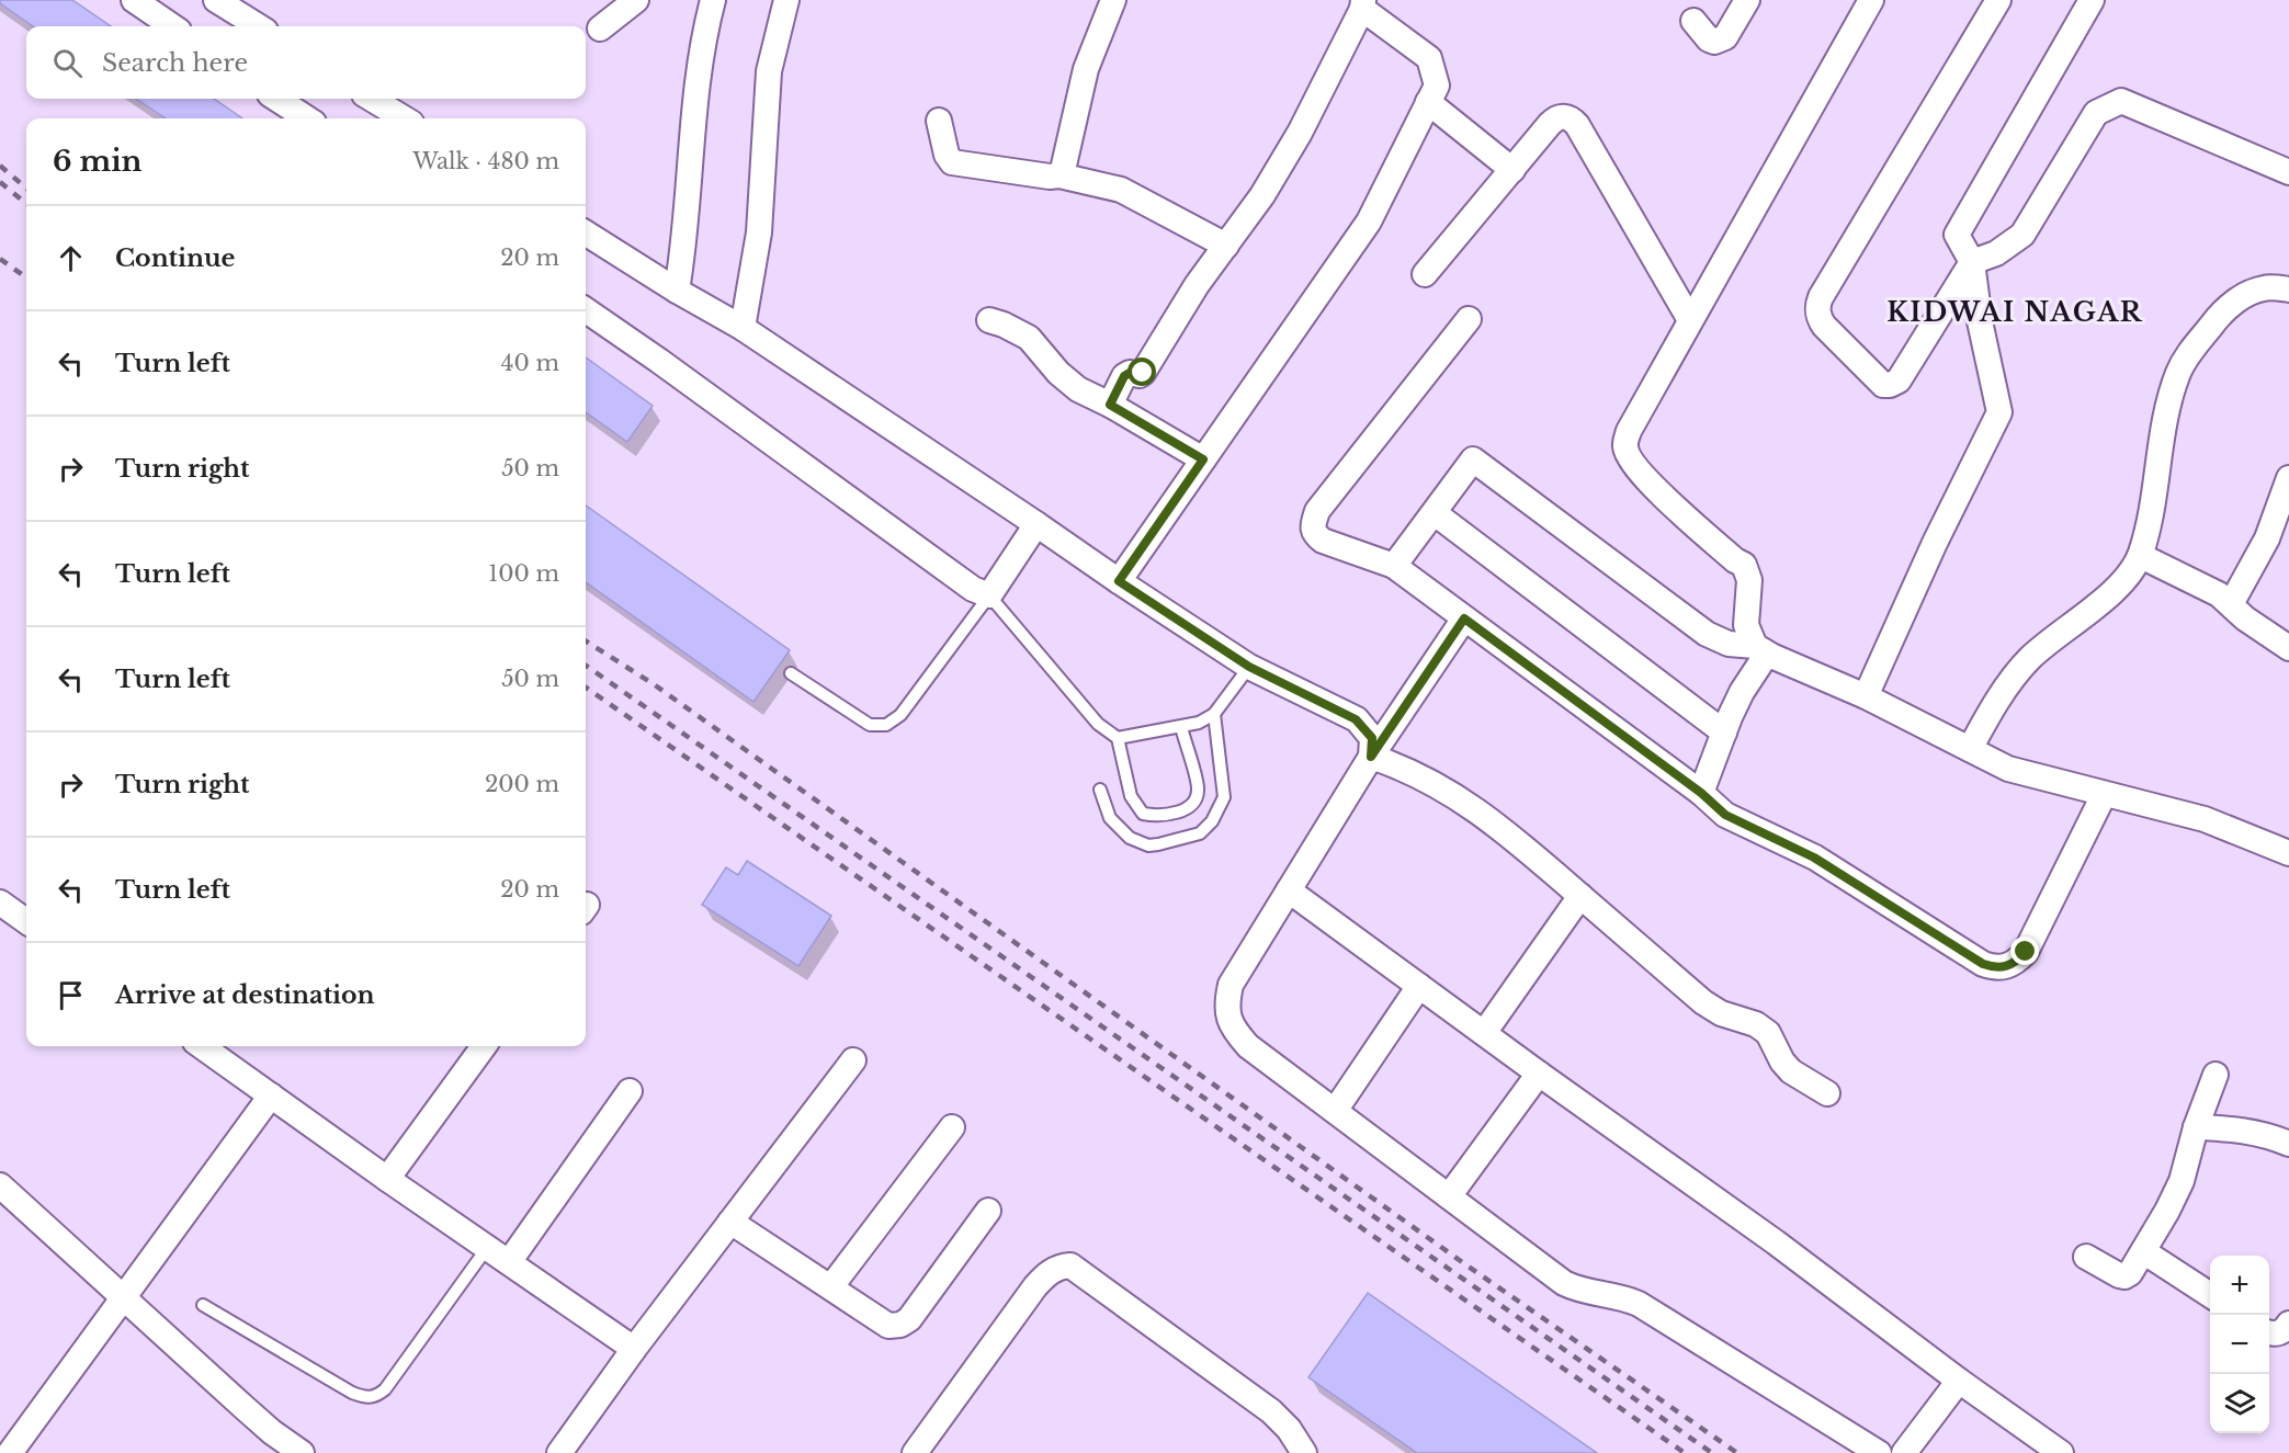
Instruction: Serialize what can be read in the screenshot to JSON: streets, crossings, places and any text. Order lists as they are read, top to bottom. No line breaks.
{"districts":["KIDWAI NAGAR"],"page":{"search":"Search here","heading":["6 min","Walk · 480 m"],"list":[["Continue","20 m"],["Turn left","40 m"],["Turn right","50 m"],["Turn left","100 m"],["Turn left","50 m"],["Turn right","200 m"],["Turn left","20 m"],"Arrive at destination"],"map_buttons":["+","−"]}}
